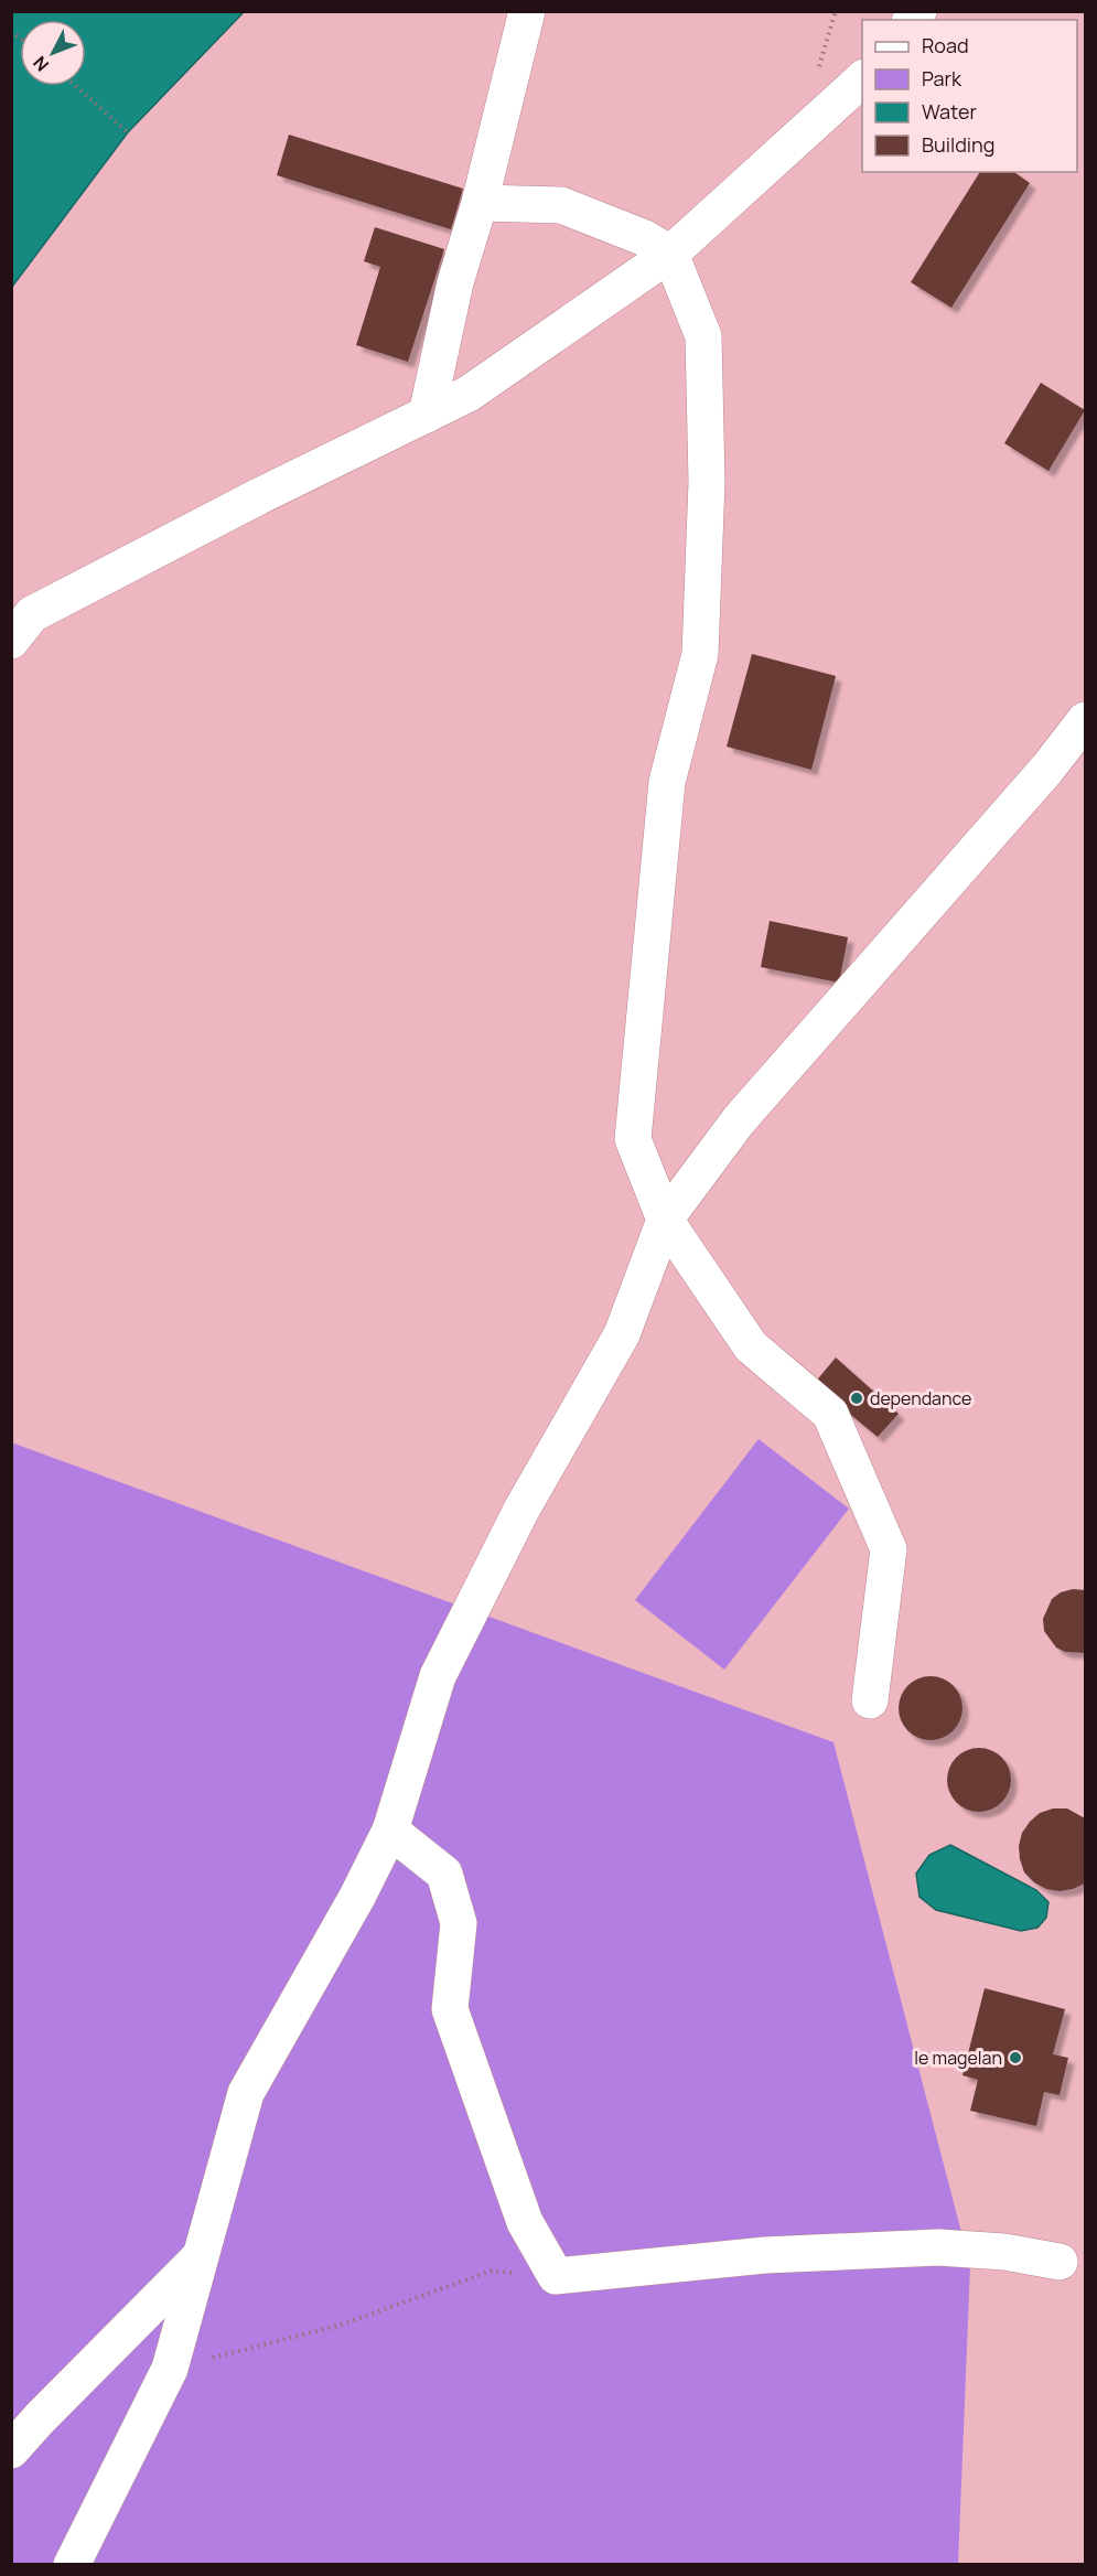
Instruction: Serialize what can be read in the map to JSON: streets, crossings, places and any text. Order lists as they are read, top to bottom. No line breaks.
{"places":["dependance","le magelan"],"legend":["Road","Park","Water","Building"],"north":"bottom left"}
